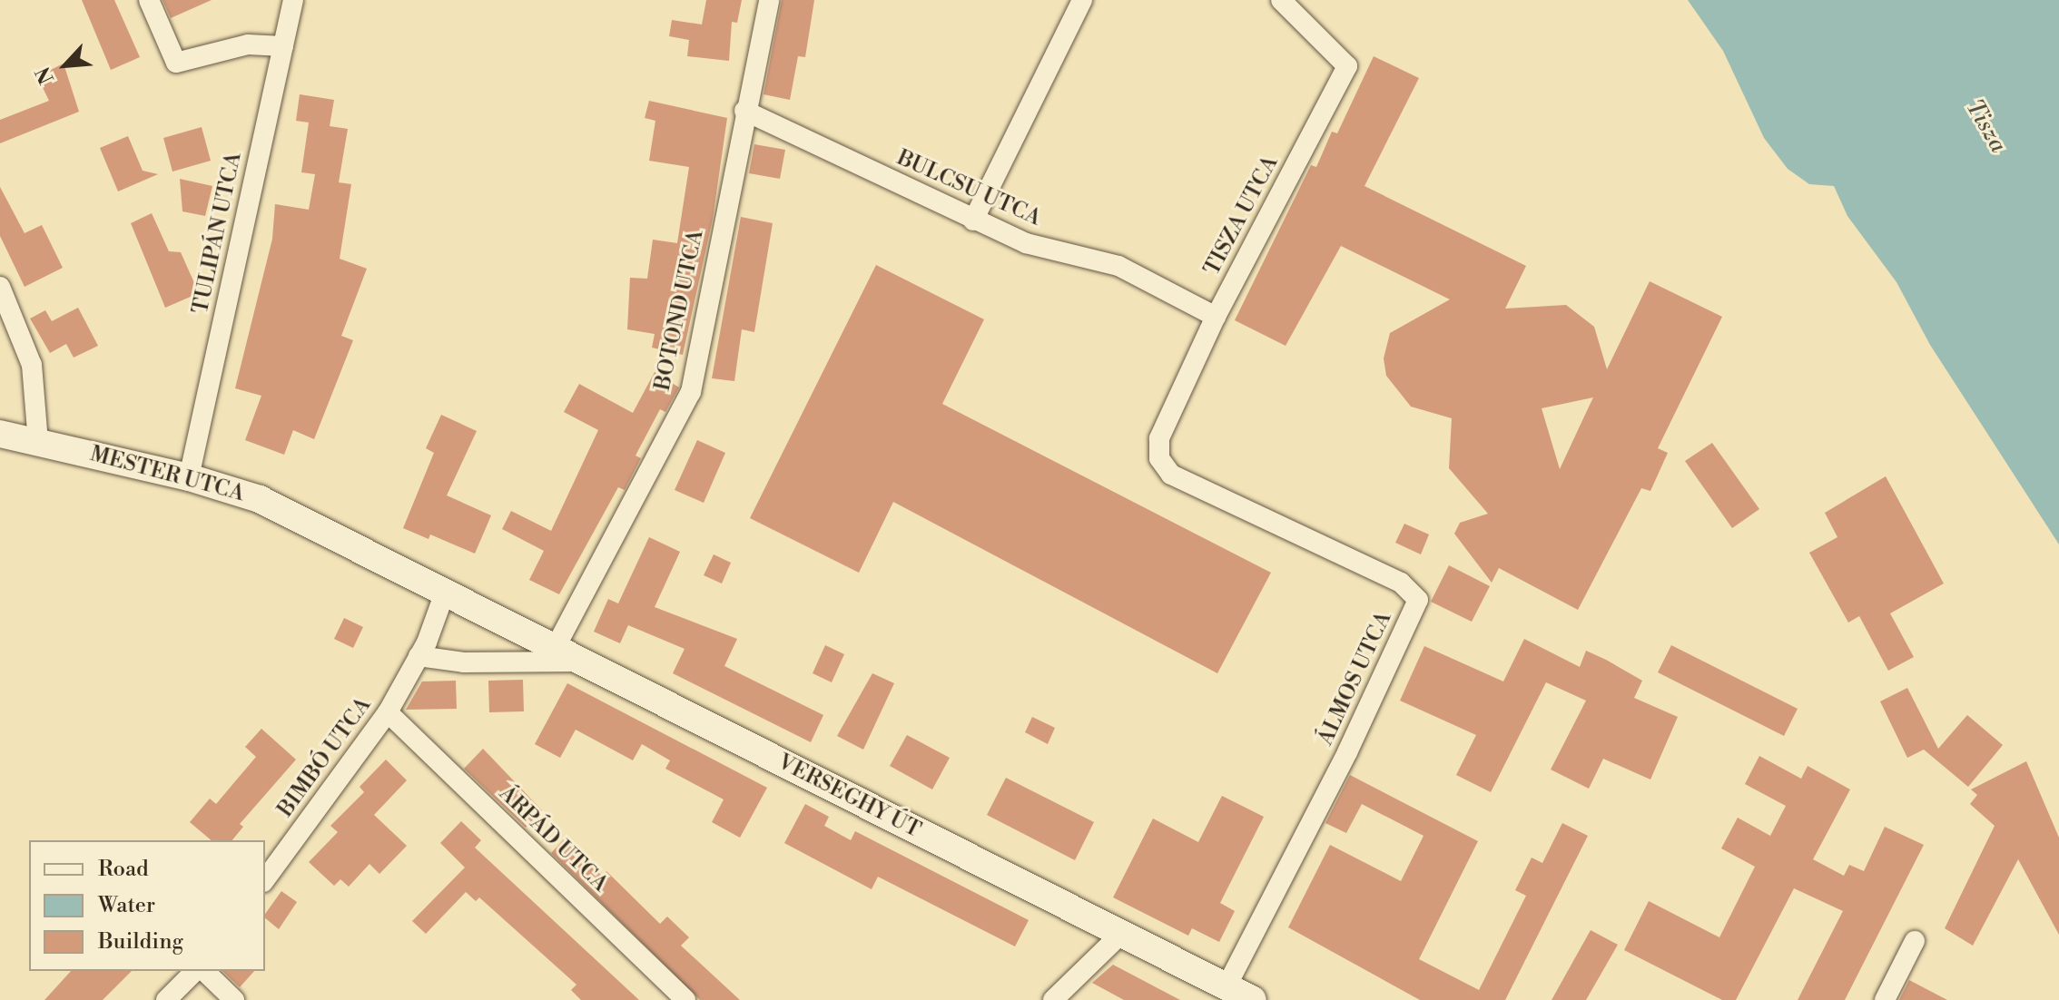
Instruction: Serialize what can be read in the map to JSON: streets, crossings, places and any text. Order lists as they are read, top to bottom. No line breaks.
{"streets":{"main road":["MESTER UTCA","VERSEGHY ÚT"],"street":["BULCSU UTCA","TISZA UTCA","TULIPÁN UTCA","BOTOND UTCA","ÁLMOS UTCA","BIMBÓ UTCA","ÁRPÁD UTCA"]},"crossings":[["BULCSU UTCA","TISZA UTCA"],["BULCSU UTCA","BOTOND UTCA"],["TISZA UTCA","ÁLMOS UTCA"],["TULIPÁN UTCA","MESTER UTCA"],["BOTOND UTCA","VERSEGHY ÚT"],["MESTER UTCA","BIMBÓ UTCA"],["MESTER UTCA","VERSEGHY ÚT"],["ÁLMOS UTCA","VERSEGHY ÚT"],["BIMBÓ UTCA","VERSEGHY ÚT"],["BIMBÓ UTCA","ÁRPÁD UTCA"]],"water":["Tisza"],"legend":["Road","Water","Building"],"north":"bottom left"}
